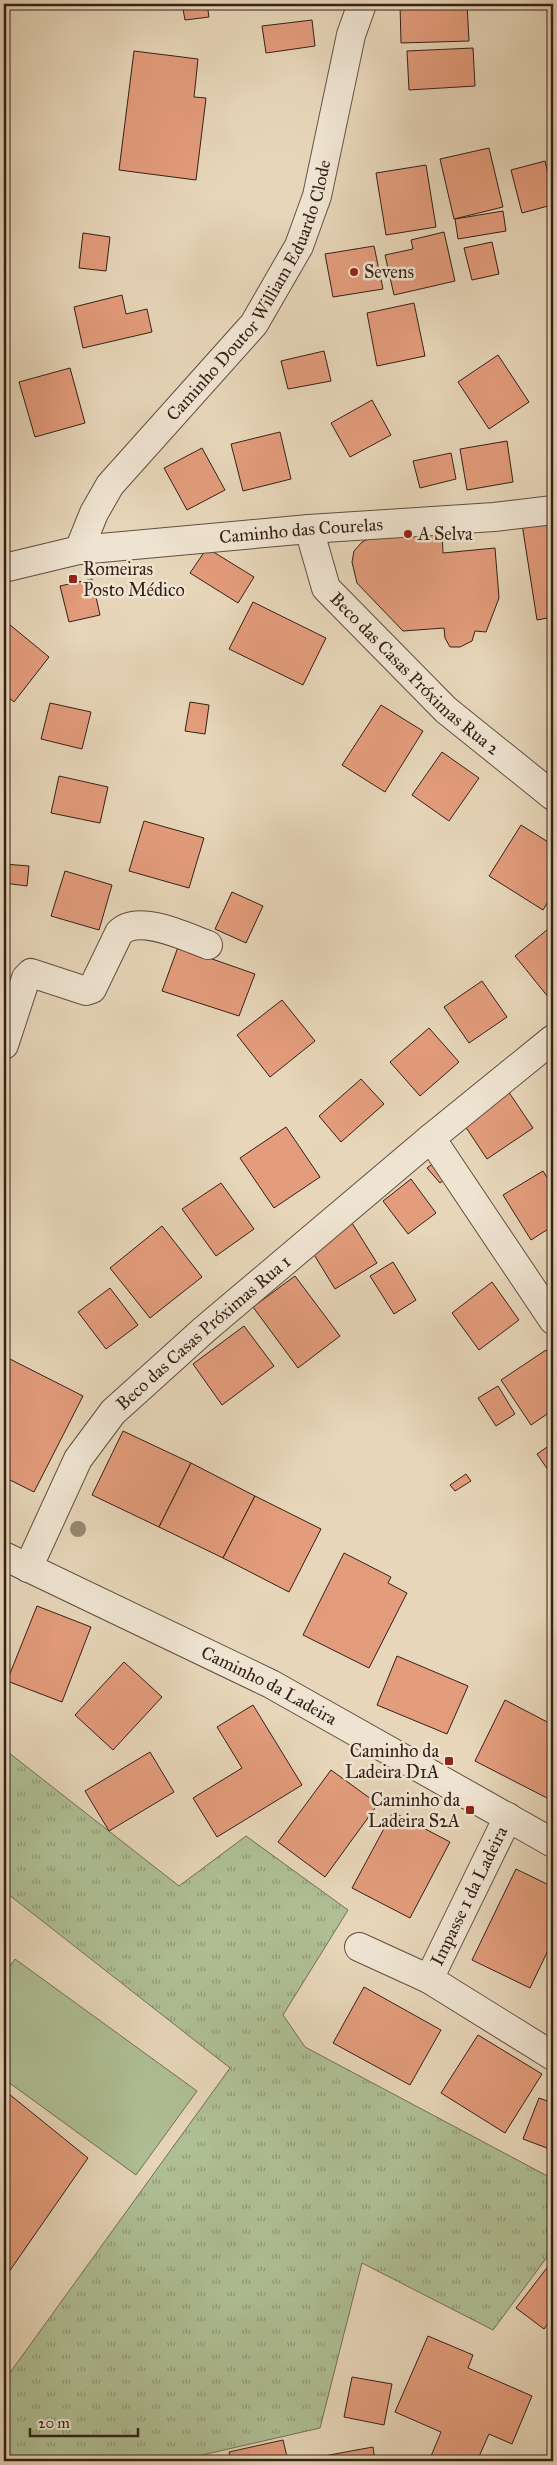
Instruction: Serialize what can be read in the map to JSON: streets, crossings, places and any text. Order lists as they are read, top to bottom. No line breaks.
{"streets":{"street":["Caminho Doutor William Eduardo Clode","Caminho das Courelas","Beco das Casas Próximas Rua 2","Beco das Casas Próximas Rua 1","Caminho da Ladeira","Impasse 1 da Ladeira"]},"crossings":[["Caminho Doutor William Eduardo Clode","Caminho das Courelas"],["Caminho das Courelas","Beco das Casas Próximas Rua 2"],["Beco das Casas Próximas Rua 1","Caminho da Ladeira"],["Caminho da Ladeira","Impasse 1 da Ladeira"]],"places":{"other":["Sevens","A Selva"],"transit":["Romeiras Posto Médico","Caminho da Ladeira D1A","Caminho da Ladeira S2A"]},"scale_bar":"20 m"}
